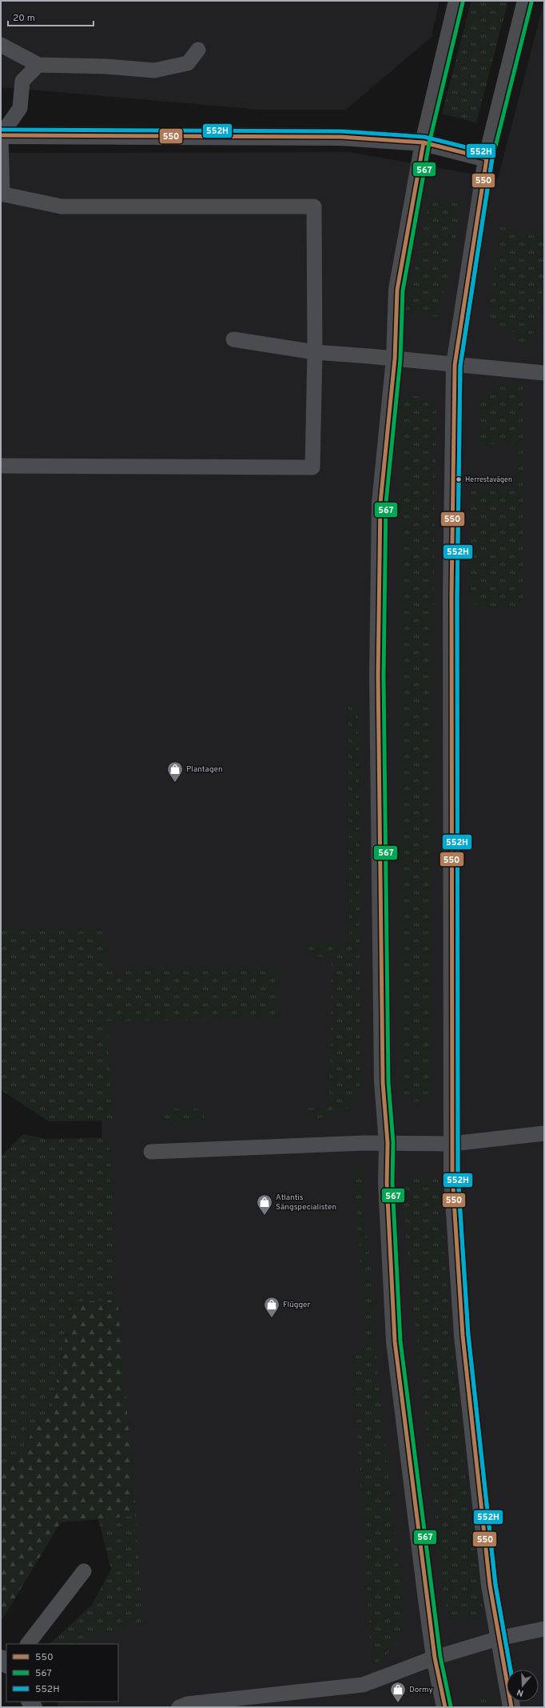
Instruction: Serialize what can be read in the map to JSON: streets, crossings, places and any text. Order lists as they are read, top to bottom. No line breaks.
{"places":{"other":["Herrestavägen"],"shop":["Plantagen","Atlantis Sängspecialisten","Flügger","Dormy"]},"lines":["transit line 567","transit line 552H","transit line 550"],"legend":["550","567","552H"],"scale_bar":"20 m","north":"bottom"}
